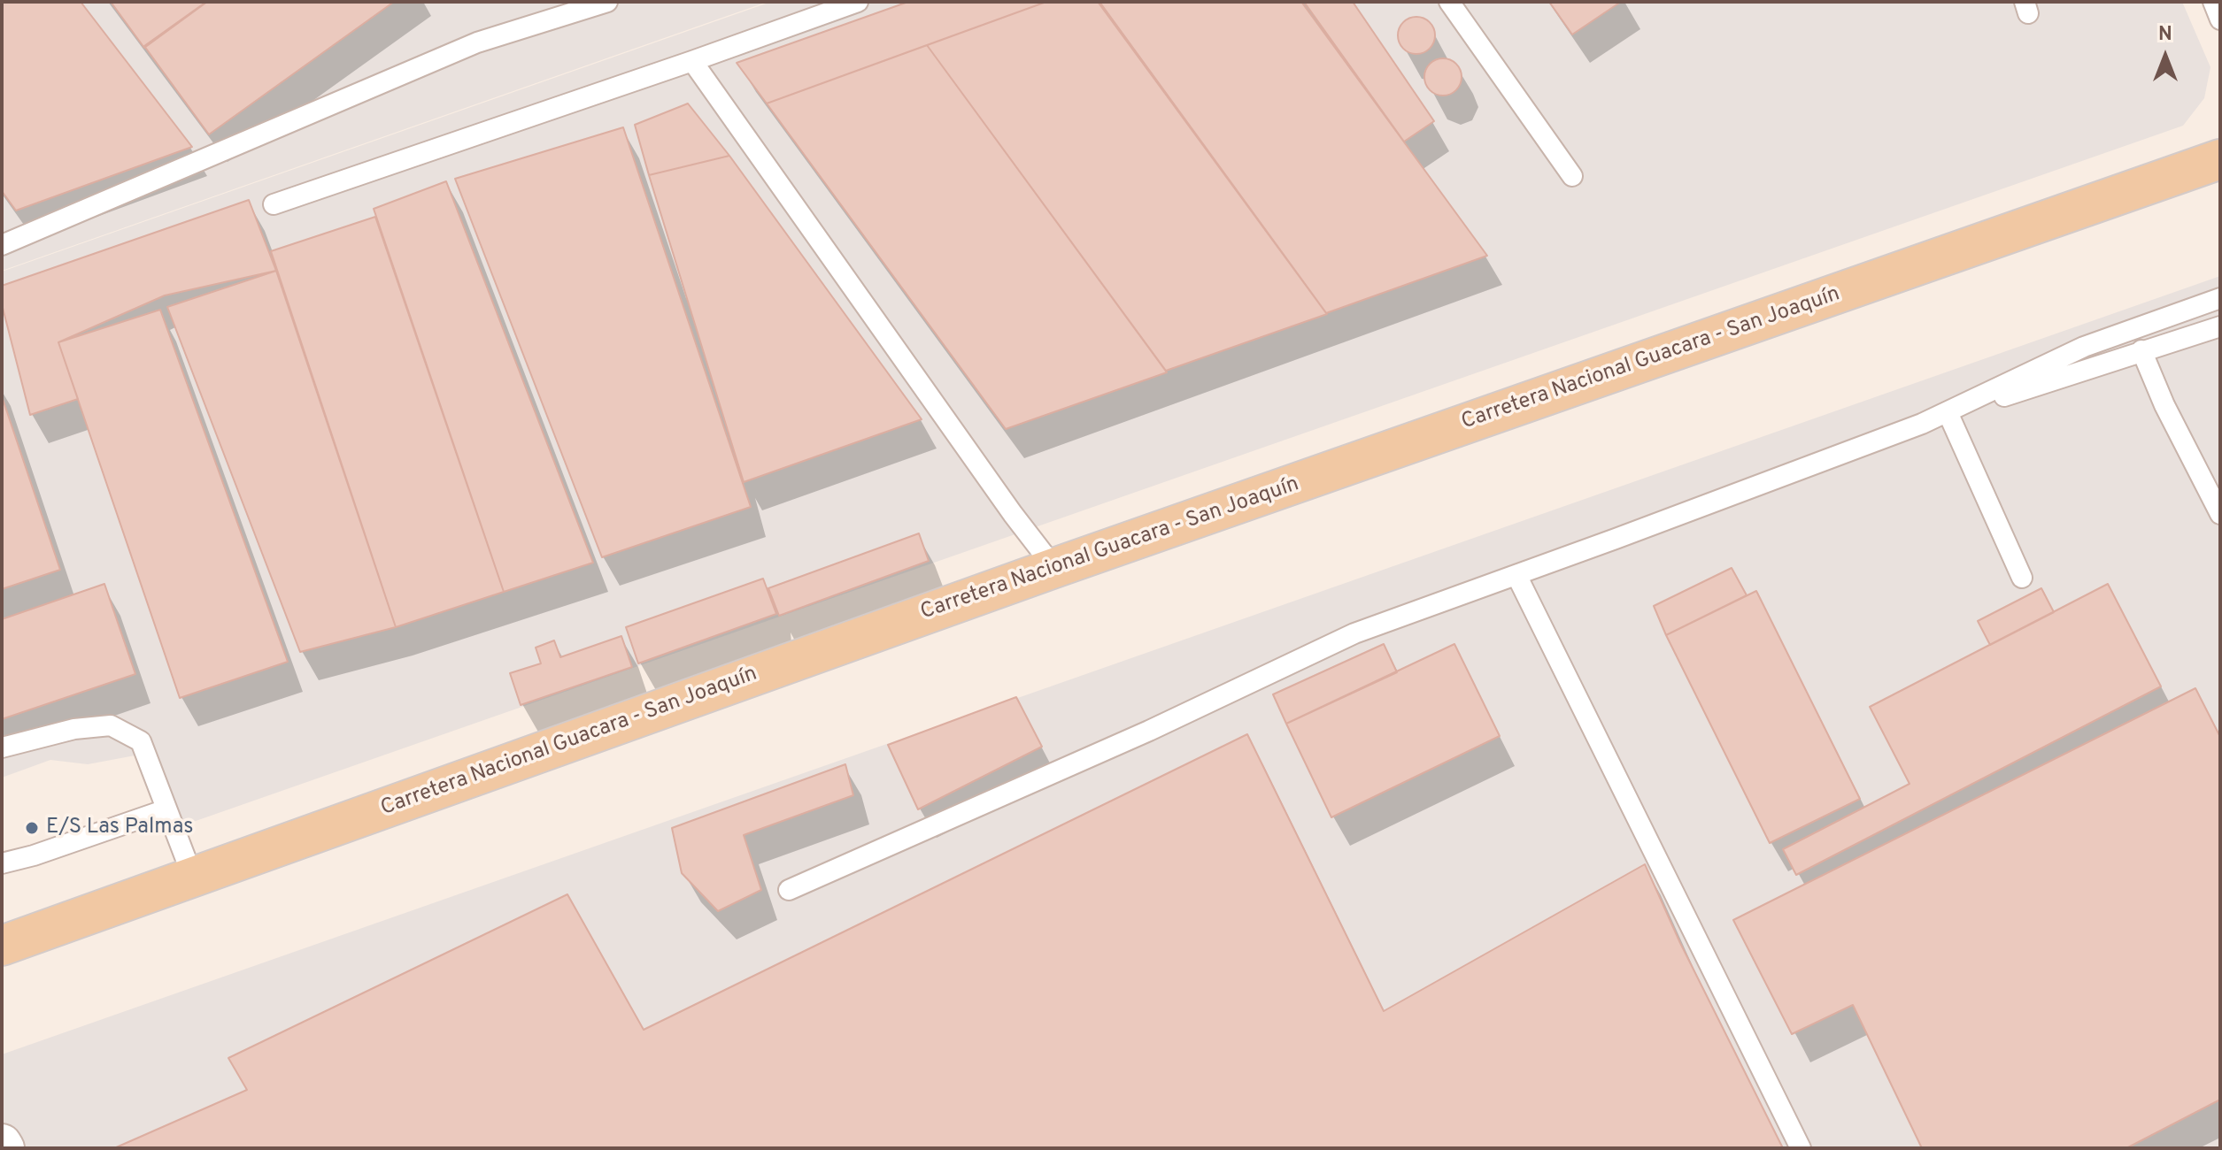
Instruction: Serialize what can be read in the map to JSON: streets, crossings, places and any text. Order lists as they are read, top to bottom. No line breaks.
{"streets":{"main road":["Carretera Nacional Guacara - San Joaquín"]},"places":["E/S Las Palmas"],"north":"top"}
